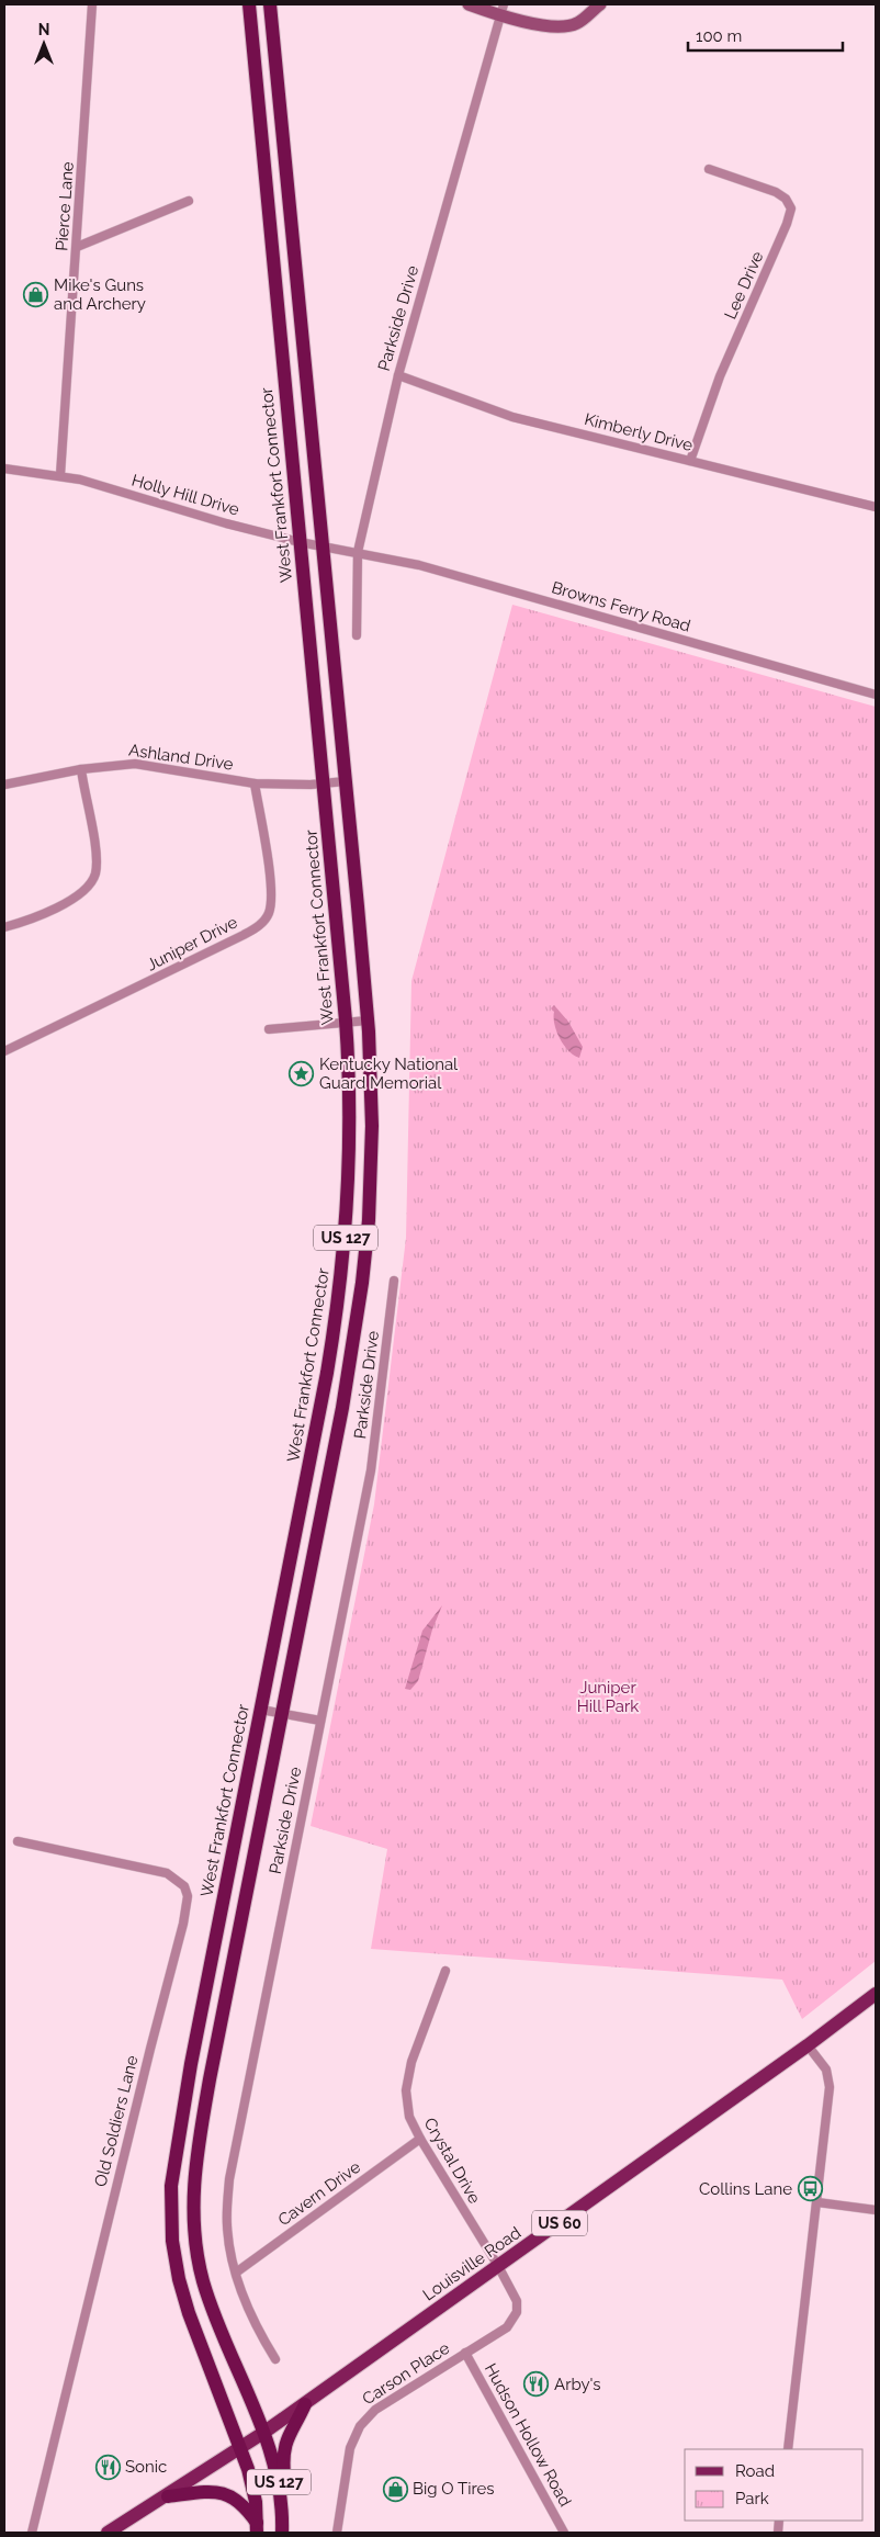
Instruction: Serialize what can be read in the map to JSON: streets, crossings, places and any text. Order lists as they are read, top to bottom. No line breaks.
{"streets":{"highway":["West Frankfort Connector","US 127"],"main road":["US 60","Louisville Road"],"street":["Pierce Lane","Lee Drive","Parkside Drive","Kimberly Drive","Holly Hill Drive","Browns Ferry Road","Ashland Drive","Juniper Drive","Old Soldiers Lane","Crystal Drive","Cavern Drive","Carson Place","Hudson Hollow Road"]},"crossings":[["Pierce Lane","Holly Hill Drive"],["Lee Drive","Kimberly Drive"],["Parkside Drive","Kimberly Drive"],["Parkside Drive","Holly Hill Drive"],["Parkside Drive","Browns Ferry Road"],["Parkside Drive","Cavern Drive"],["West Frankfort Connector","Holly Hill Drive"],["West Frankfort Connector","Ashland Drive"],["West Frankfort Connector","US 127"],["West Frankfort Connector","Louisville Road"],["Holly Hill Drive","Browns Ferry Road"],["Holly Hill Drive","US 127"],["Ashland Drive","Juniper Drive"],["Ashland Drive","US 127"],["US 127","Louisville Road"],["Crystal Drive","Cavern Drive"],["Crystal Drive","Louisville Road"],["Crystal Drive","Carson Place"],["Louisville Road","Carson Place"],["Carson Place","Hudson Hollow Road"]],"parks":["Juniper Hill Park"],"places":{"shop":["Mike's Guns and Archery","Big O Tires"],"place":["Kentucky National Guard Memorial"],"bus stop":["Collins Lane"],"restaurant":["Arby's","Sonic"]},"legend":["Road","Park"],"scale_bar":"100 m","north":"top"}
